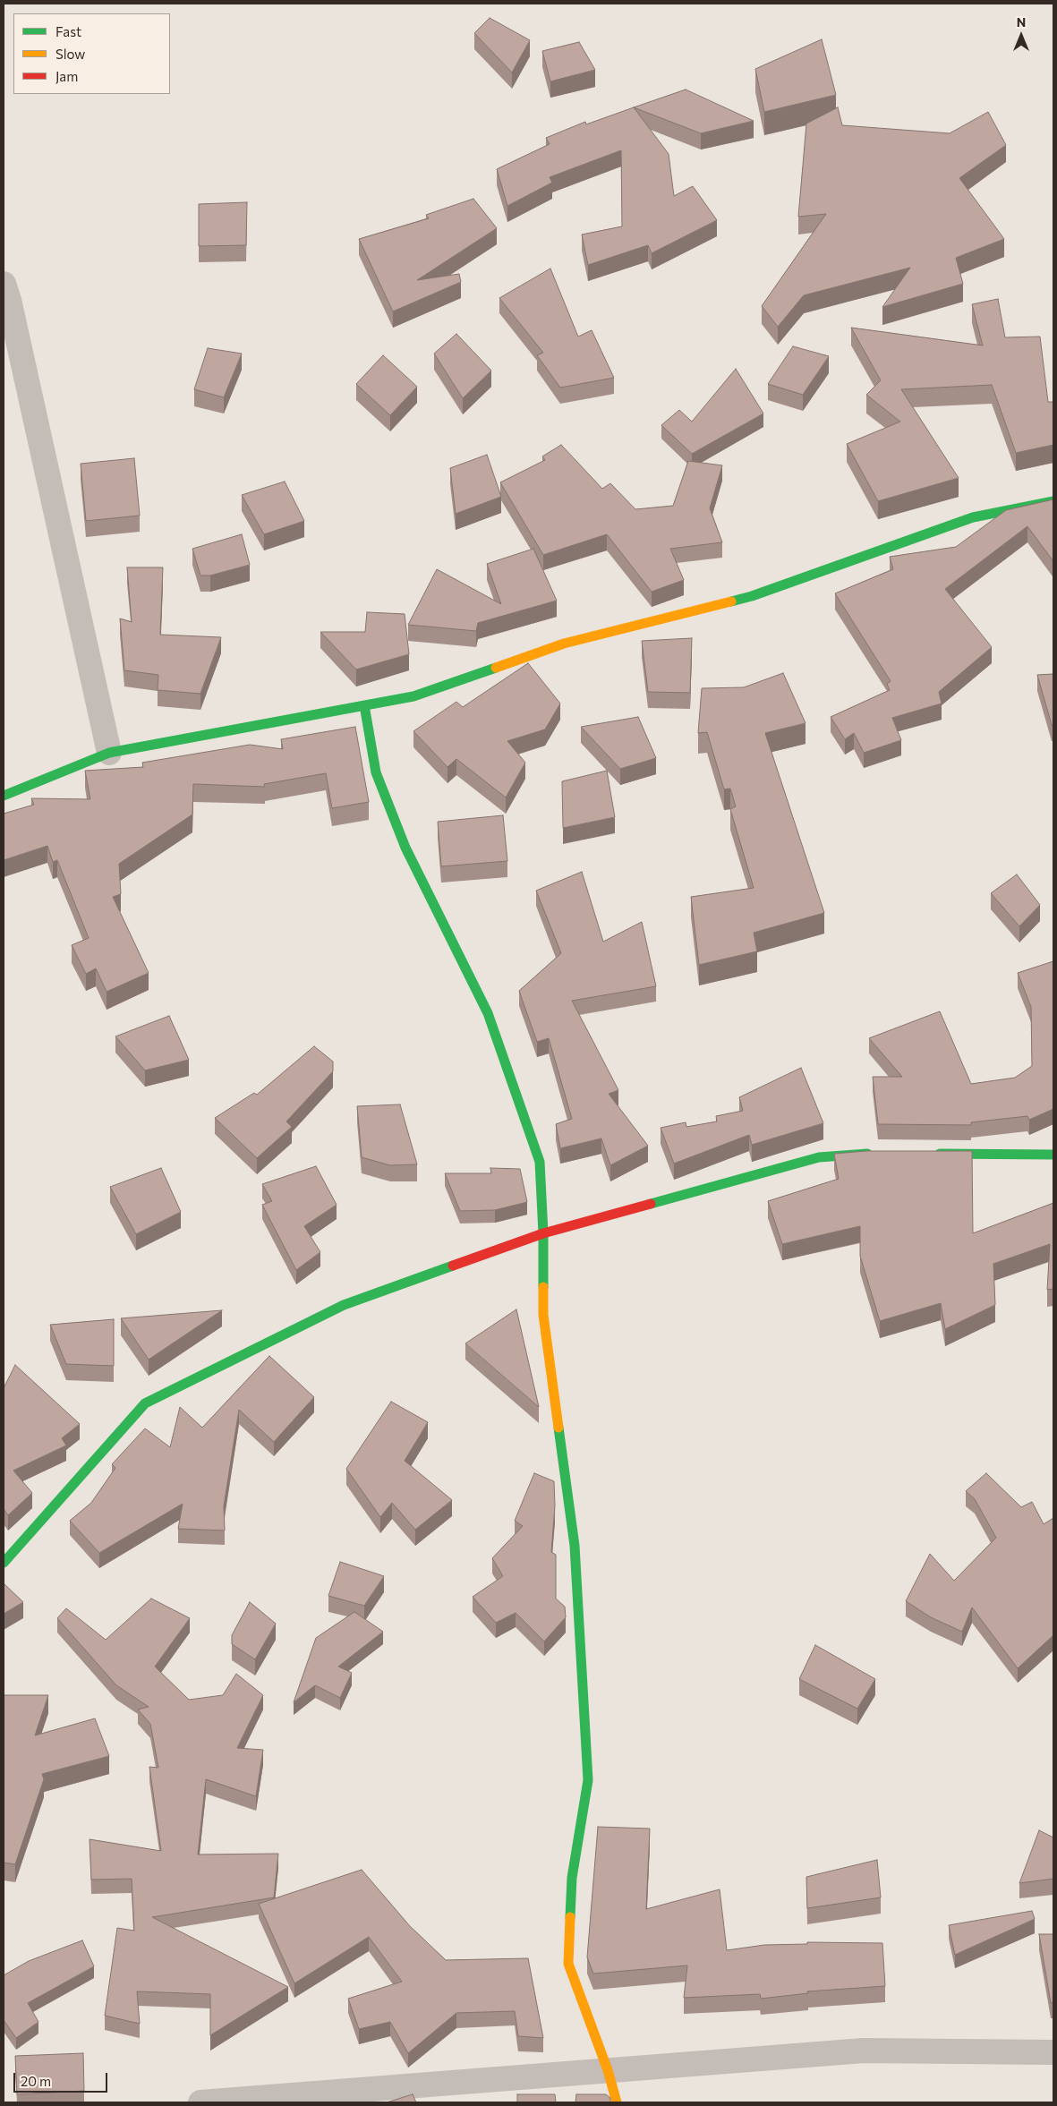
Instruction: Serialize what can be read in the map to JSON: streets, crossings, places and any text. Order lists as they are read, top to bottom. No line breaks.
{"legend":["Fast","Slow","Jam"],"scale_bar":"20 m","north":"top"}
